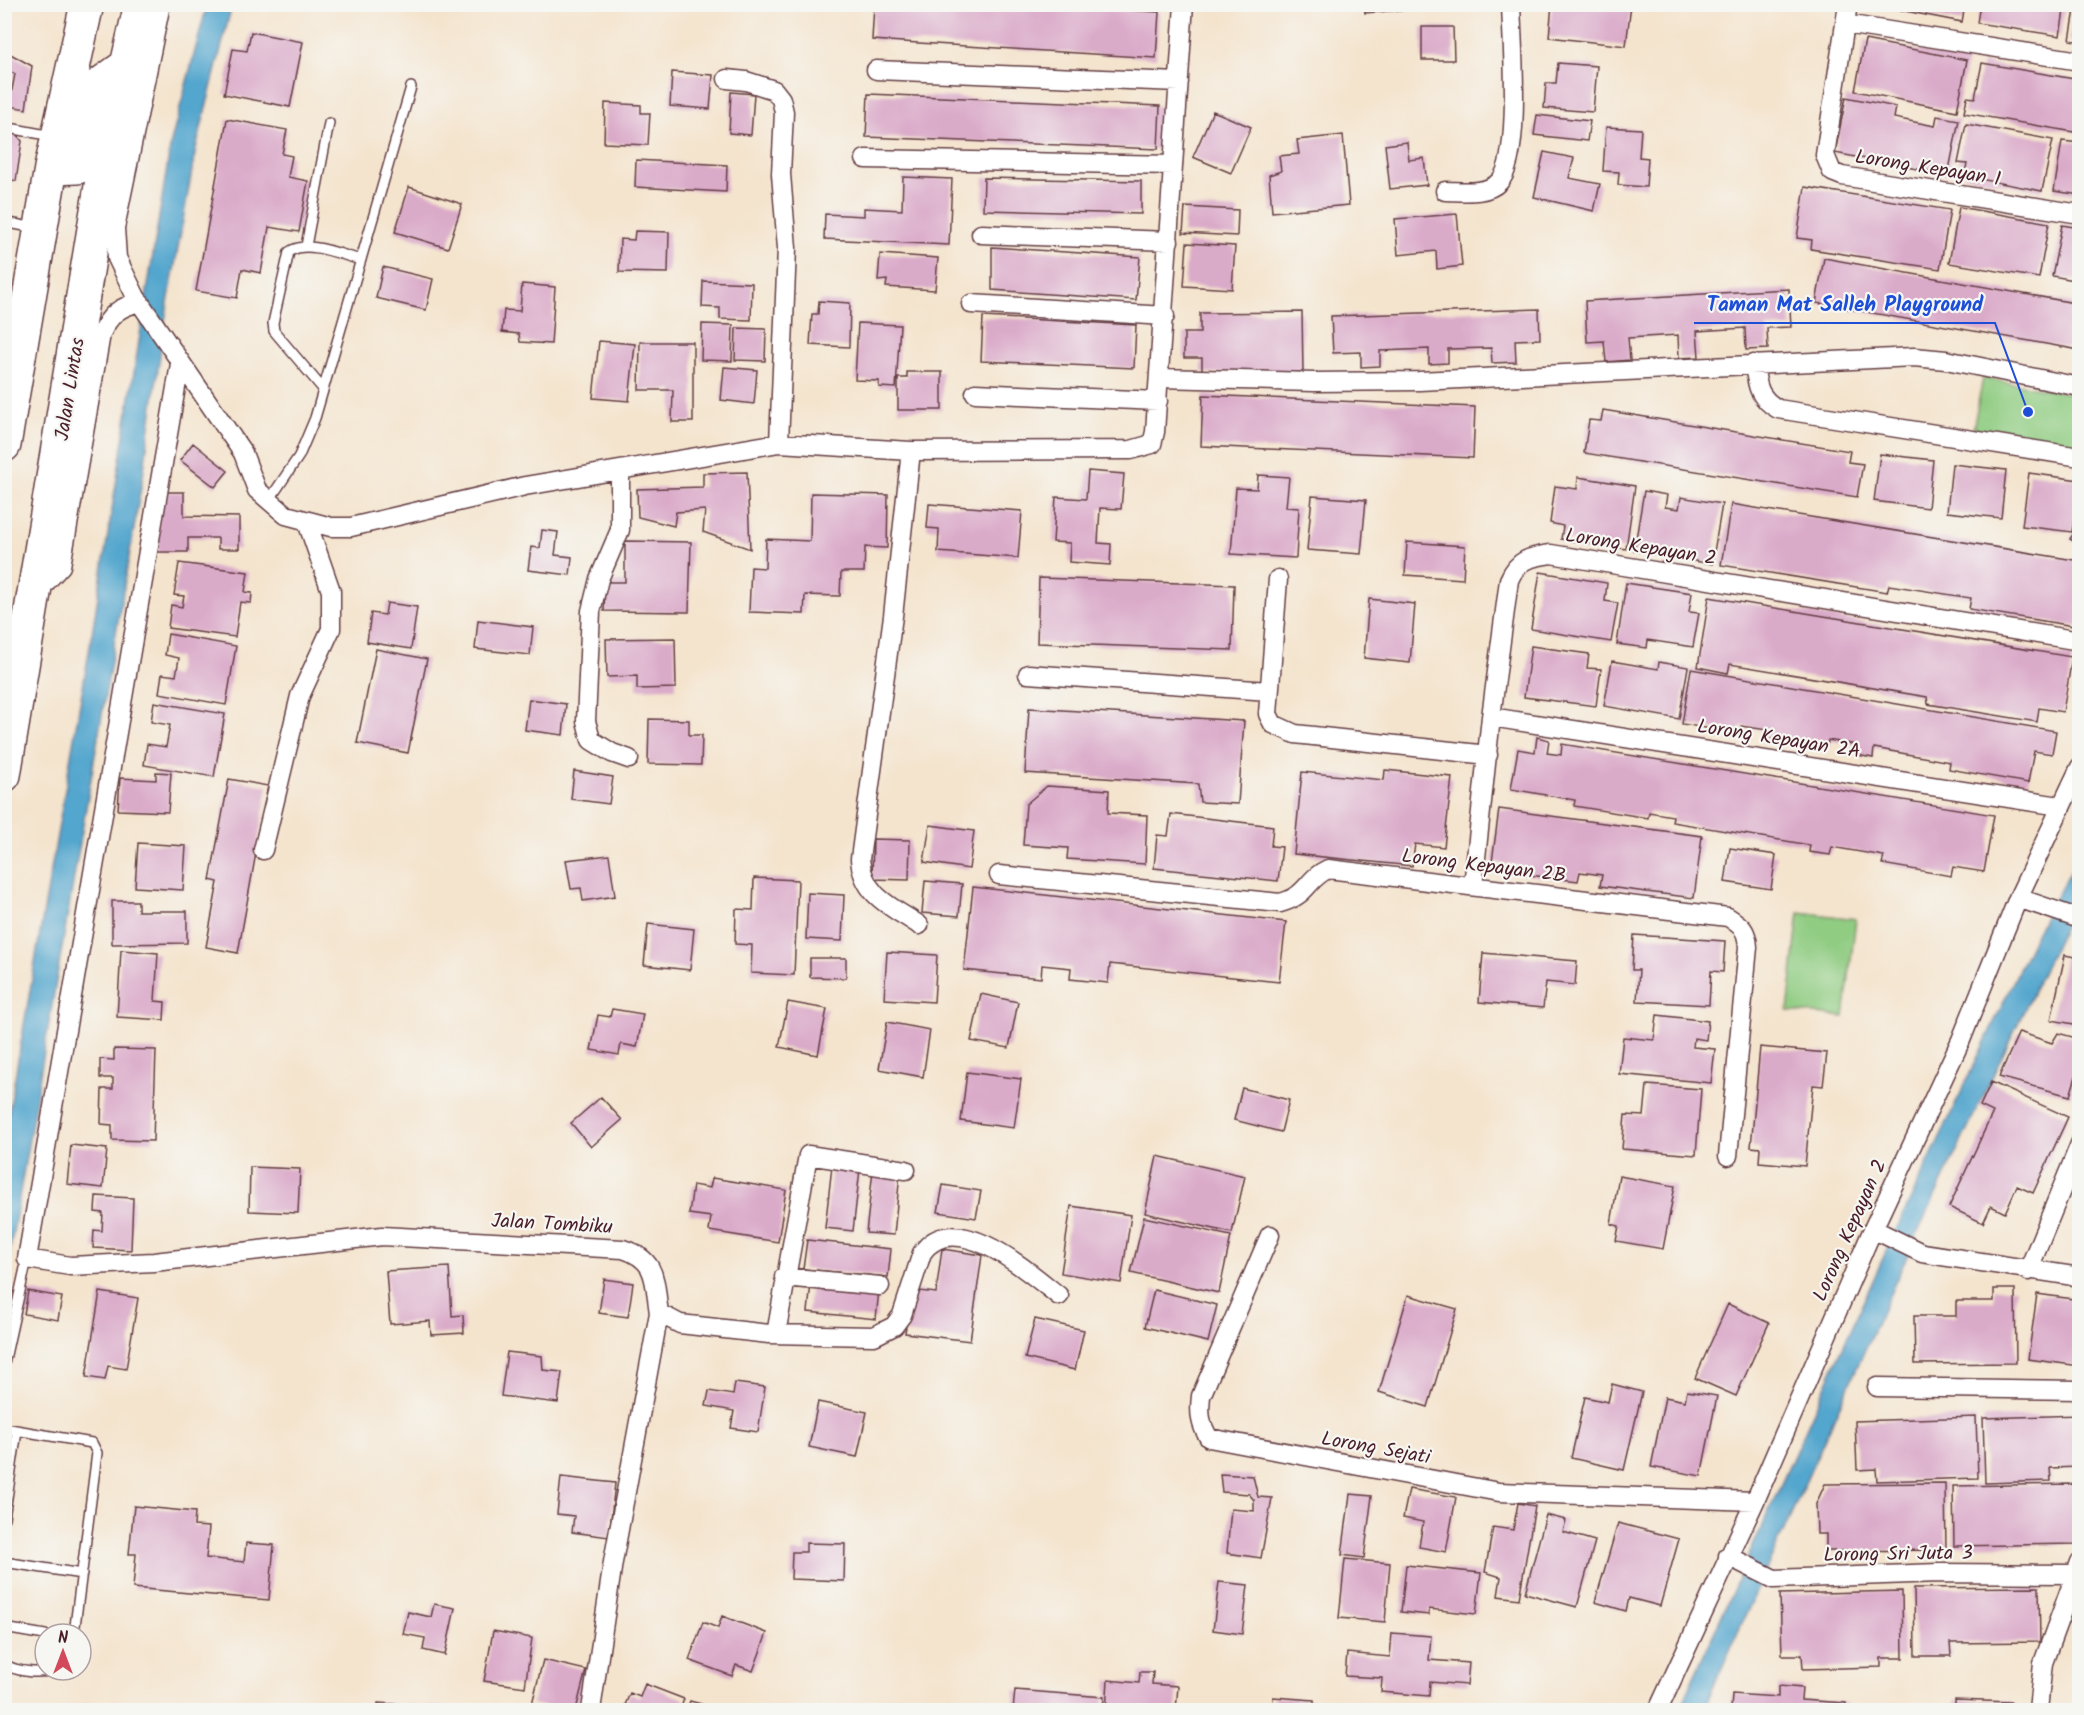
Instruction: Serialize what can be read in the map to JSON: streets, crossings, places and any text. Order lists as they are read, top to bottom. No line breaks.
{"streets":{"highway":["Jalan Lintas"],"street":["Lorong Kepayan 1","Lorong Kepayan 2","Lorong Kepayan 2A","Lorong Kepayan 2B","Jalan Tombiku","Lorong Sejati","Lorong Sri Juta 3"]},"crossings":[["Lorong Kepayan 2","Lorong Kepayan 2A"],["Lorong Kepayan 2","Lorong Kepayan 2B"],["Lorong Kepayan 2","Lorong Sejati"],["Lorong Kepayan 2","Lorong Sri Juta 3"]],"places":["Taman Mat Salleh Playground"],"north":"top"}
